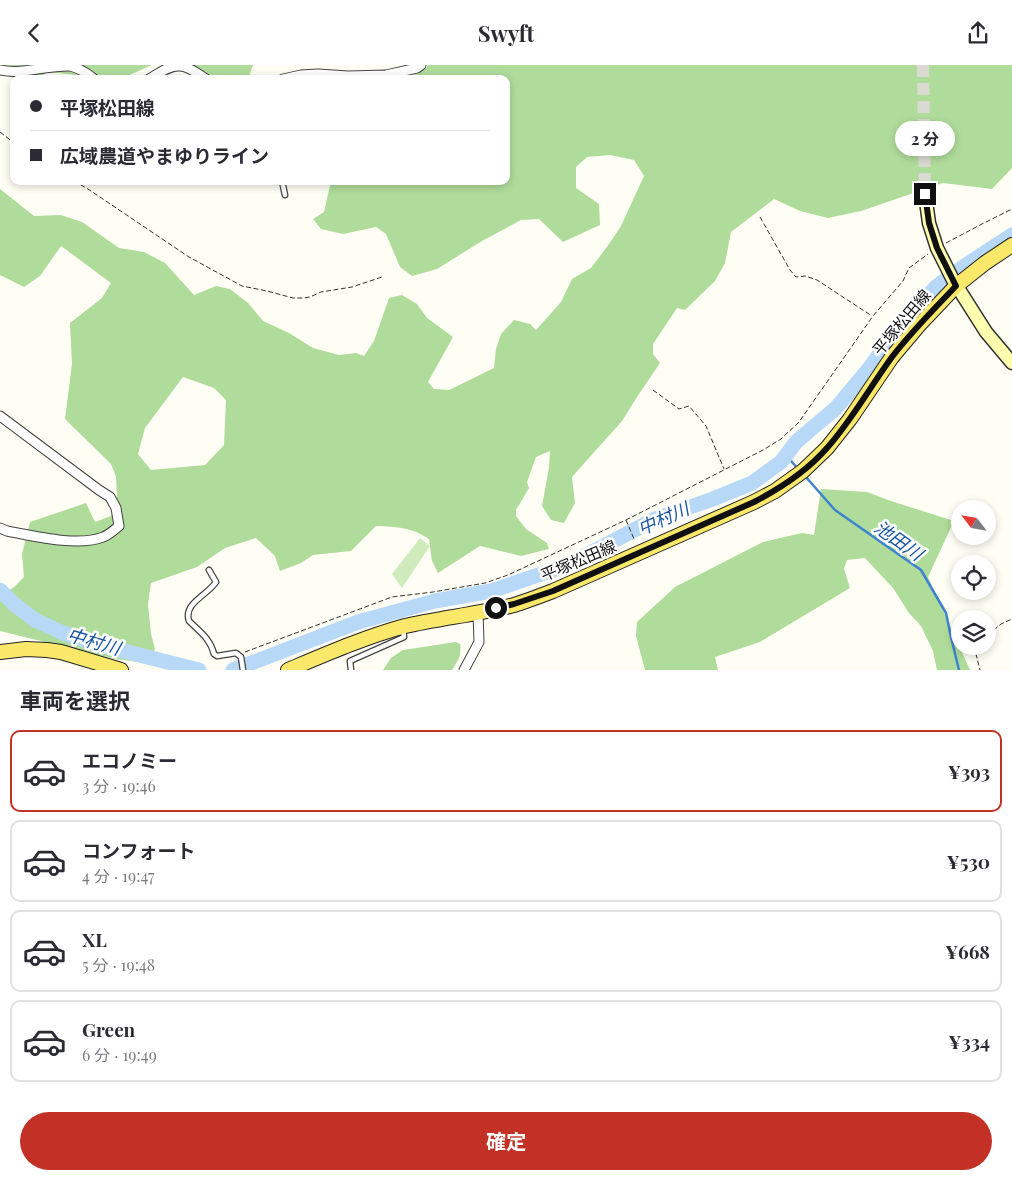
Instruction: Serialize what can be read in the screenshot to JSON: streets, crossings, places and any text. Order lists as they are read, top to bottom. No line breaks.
{"streets":{"main road":["平塚松田線"]},"water":["中村川","池田川"],"north":"top left","page":{"header":"Swyft","banner":["平塚松田線","広域農道やまゆりライン"],"bubble":"2 分","heading":"車両を選択","list":[{"name":"エコノミー","note":"3 分 · 19:46","value":"¥393"},{"name":"コンフォート","note":"4 分 · 19:47","value":"¥530"},{"name":"XL","note":"5 分 · 19:48","value":"¥668"},{"name":"Green","note":"6 分 · 19:49","value":"¥334"}],"buttons":"確定"}}
